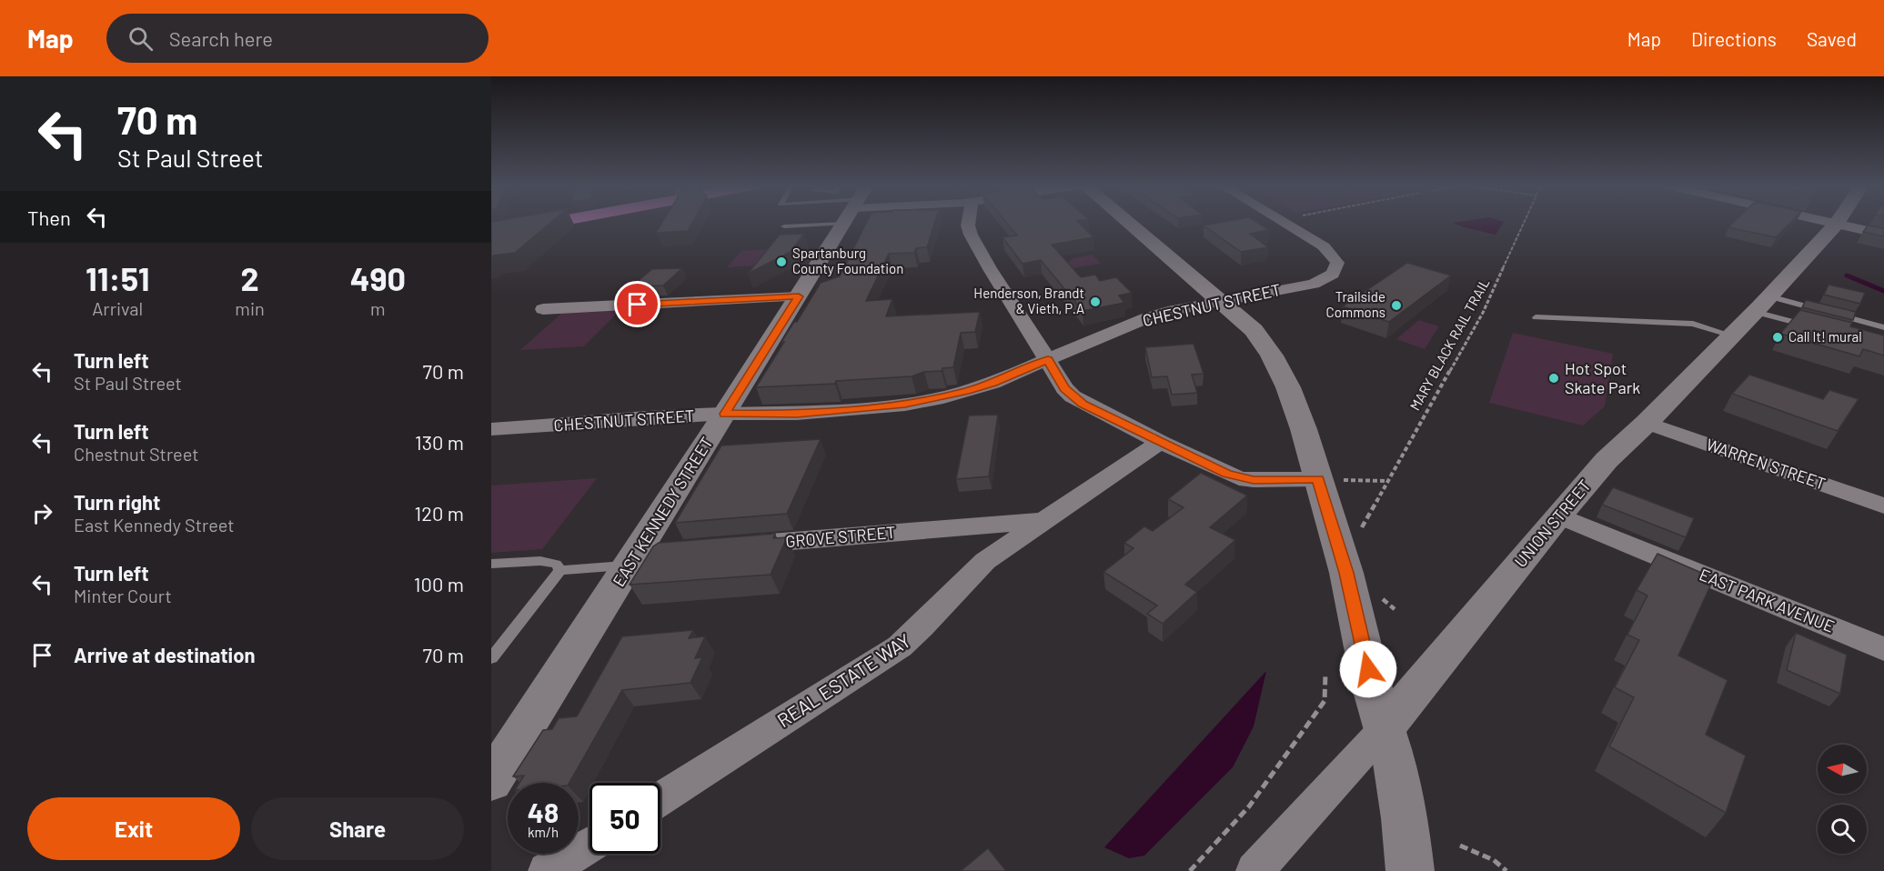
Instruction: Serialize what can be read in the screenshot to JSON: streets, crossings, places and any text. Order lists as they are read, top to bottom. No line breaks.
{"streets":{"main road":["UNION STREET"],"street":["CHESTNUT STREET","WARREN STREET","EAST KENNEDY STREET","GROVE STREET","EAST PARK AVENUE","REAL ESTATE WAY"],"path":["MARY BLACK RAIL TRAIL"]},"crossings":[["CHESTNUT STREET","EAST KENNEDY STREET"],["WARREN STREET","UNION STREET"],["UNION STREET","EAST PARK AVENUE"],["GROVE STREET","REAL ESTATE WAY"]],"places":["Spartanburg County Foundation","Henderson, Brandt & Vieth, P.A","Trailside Commons","Call It! mural","Hot Spot Skate Park"],"north":"left","page":{"header":"Map","search":"Search here","nav":["Map","Directions","Saved"],"turn":["70 m","St Paul Street"],"then":"Then","eta":["11:51","Arrival","2","min","490","m"],"list":[{"name":"Turn left","note":"St Paul Street","value":"70 m"},{"name":"Turn left","note":"Chestnut Street","value":"130 m"},{"name":"Turn right","note":"East Kennedy Street","value":"120 m"},{"name":"Turn left","note":"Minter Court","value":"100 m"},{"name":"Arrive at destination","value":"70 m"}],"speed":"48 km/h","limit":"50","buttons":["Exit","Share"]}}
